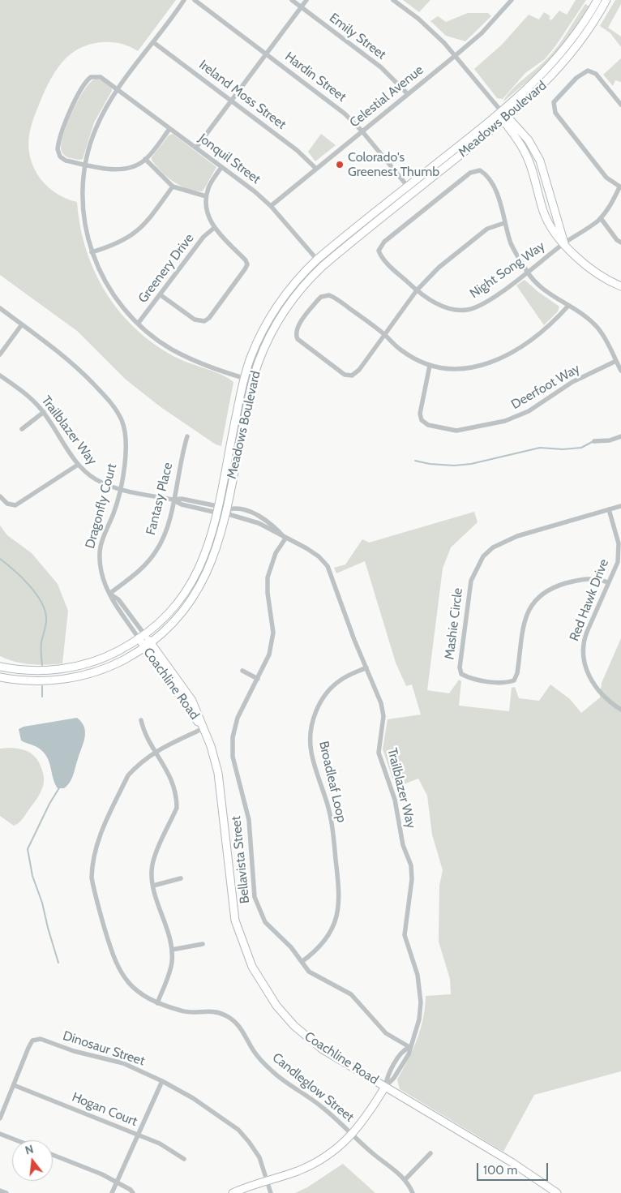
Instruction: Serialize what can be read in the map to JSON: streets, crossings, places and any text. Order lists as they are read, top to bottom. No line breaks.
{"streets":{"main road":["Meadows Boulevard","Coachline Road"],"street":["Emily Street","Hardin Street","Ireland Moss Street","Celestial Avenue","Jonquil Street","Greenery Drive","Night Song Way","Deerfoot Way","Trailblazer Way","Fantasy Place","Dragonfly Court","Red Hawk Drive","Mashie Circle","Broadleaf Loop","Bellavista Street","Dinosaur Street","Candleglow Street","Hogan Court"]},"crossings":[["Emily Street","Celestial Avenue"],["Hardin Street","Celestial Avenue"],["Hardin Street","Meadows Boulevard"],["Ireland Moss Street","Celestial Avenue"],["Celestial Avenue","Jonquil Street"],["Meadows Boulevard","Jonquil Street"],["Meadows Boulevard","Trailblazer Way"],["Meadows Boulevard","Dragonfly Court"],["Meadows Boulevard","Coachline Road"],["Trailblazer Way","Fantasy Place"],["Trailblazer Way","Dragonfly Court"],["Trailblazer Way","Coachline Road"],["Trailblazer Way","Broadleaf Loop"],["Trailblazer Way","Bellavista Street"],["Fantasy Place","Dragonfly Court"],["Dragonfly Court","Coachline Road"],["Red Hawk Drive","Mashie Circle"],["Coachline Road","Candleglow Street"],["Broadleaf Loop","Bellavista Street"],["Dinosaur Street","Hogan Court"]],"places":["Colorado's Greenest Thumb"],"scale_bar":"100 m","north":"top"}
